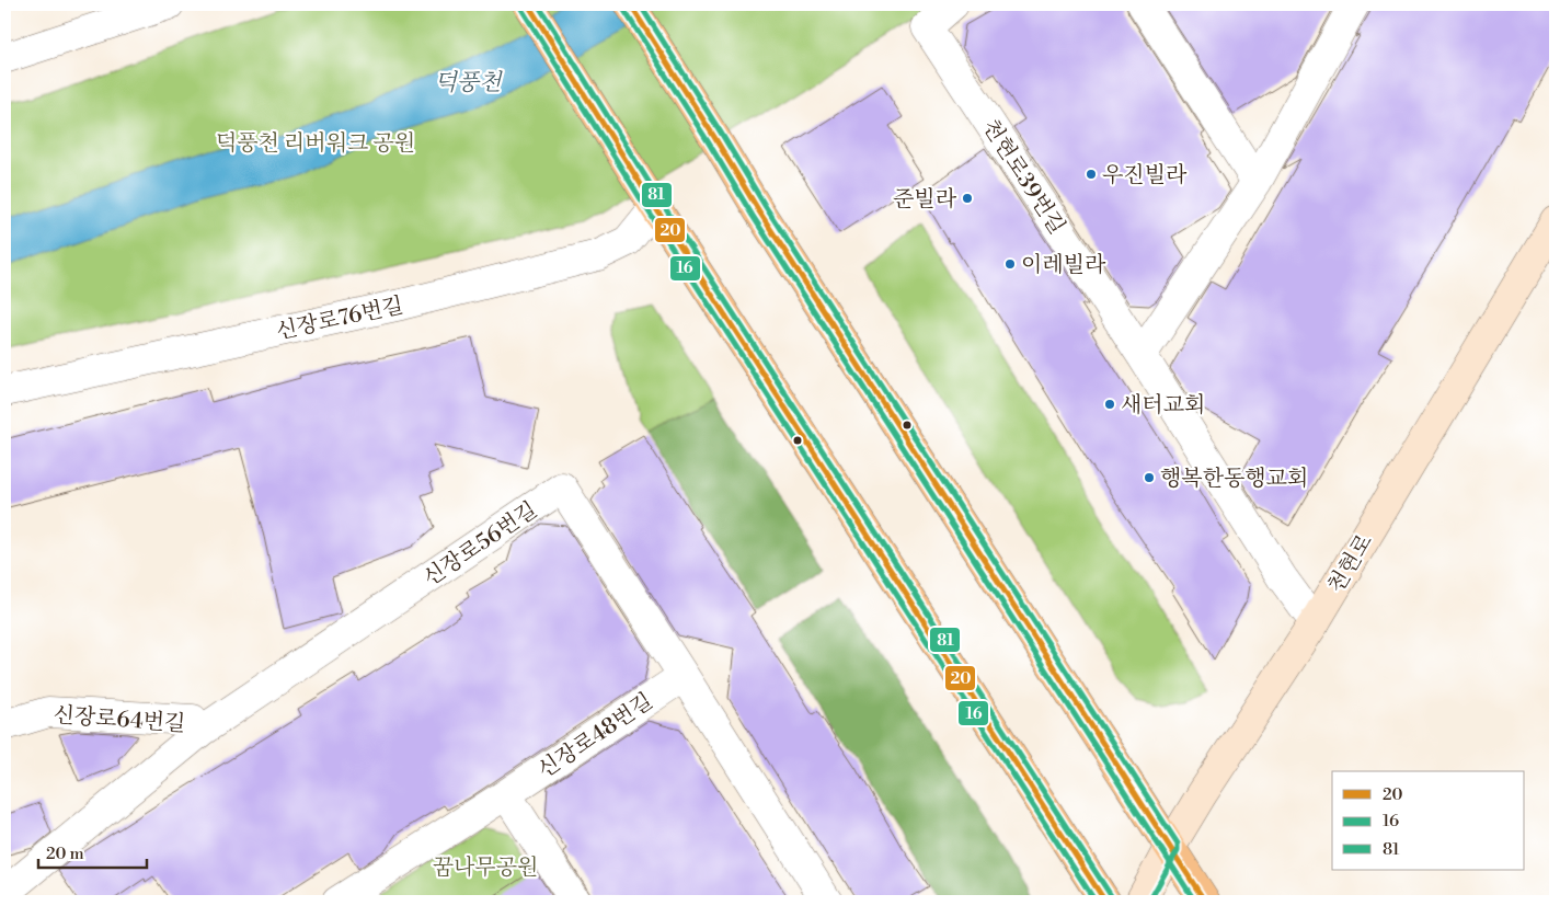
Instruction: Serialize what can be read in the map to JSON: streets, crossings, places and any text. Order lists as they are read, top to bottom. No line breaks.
{"streets":{"main road":["천현로"],"street":["천현로39번길","신장로76번길","신장로56번길","신장로64번길","신장로48번길"]},"crossings":[["천현로39번길","천현로"],["신장로56번길","신장로64번길"],["신장로56번길","신장로48번길"]],"water":["덕풍천"],"parks":["덕풍천 리버워크 공원","꿈나무공원"],"places":["우진빌라","준빌라","이레빌라","새터교회","행복한동행교회"],"lines":["transit line 20","transit line 81","transit line 16"],"legend":["20","16","81"],"scale_bar":"20 m"}
